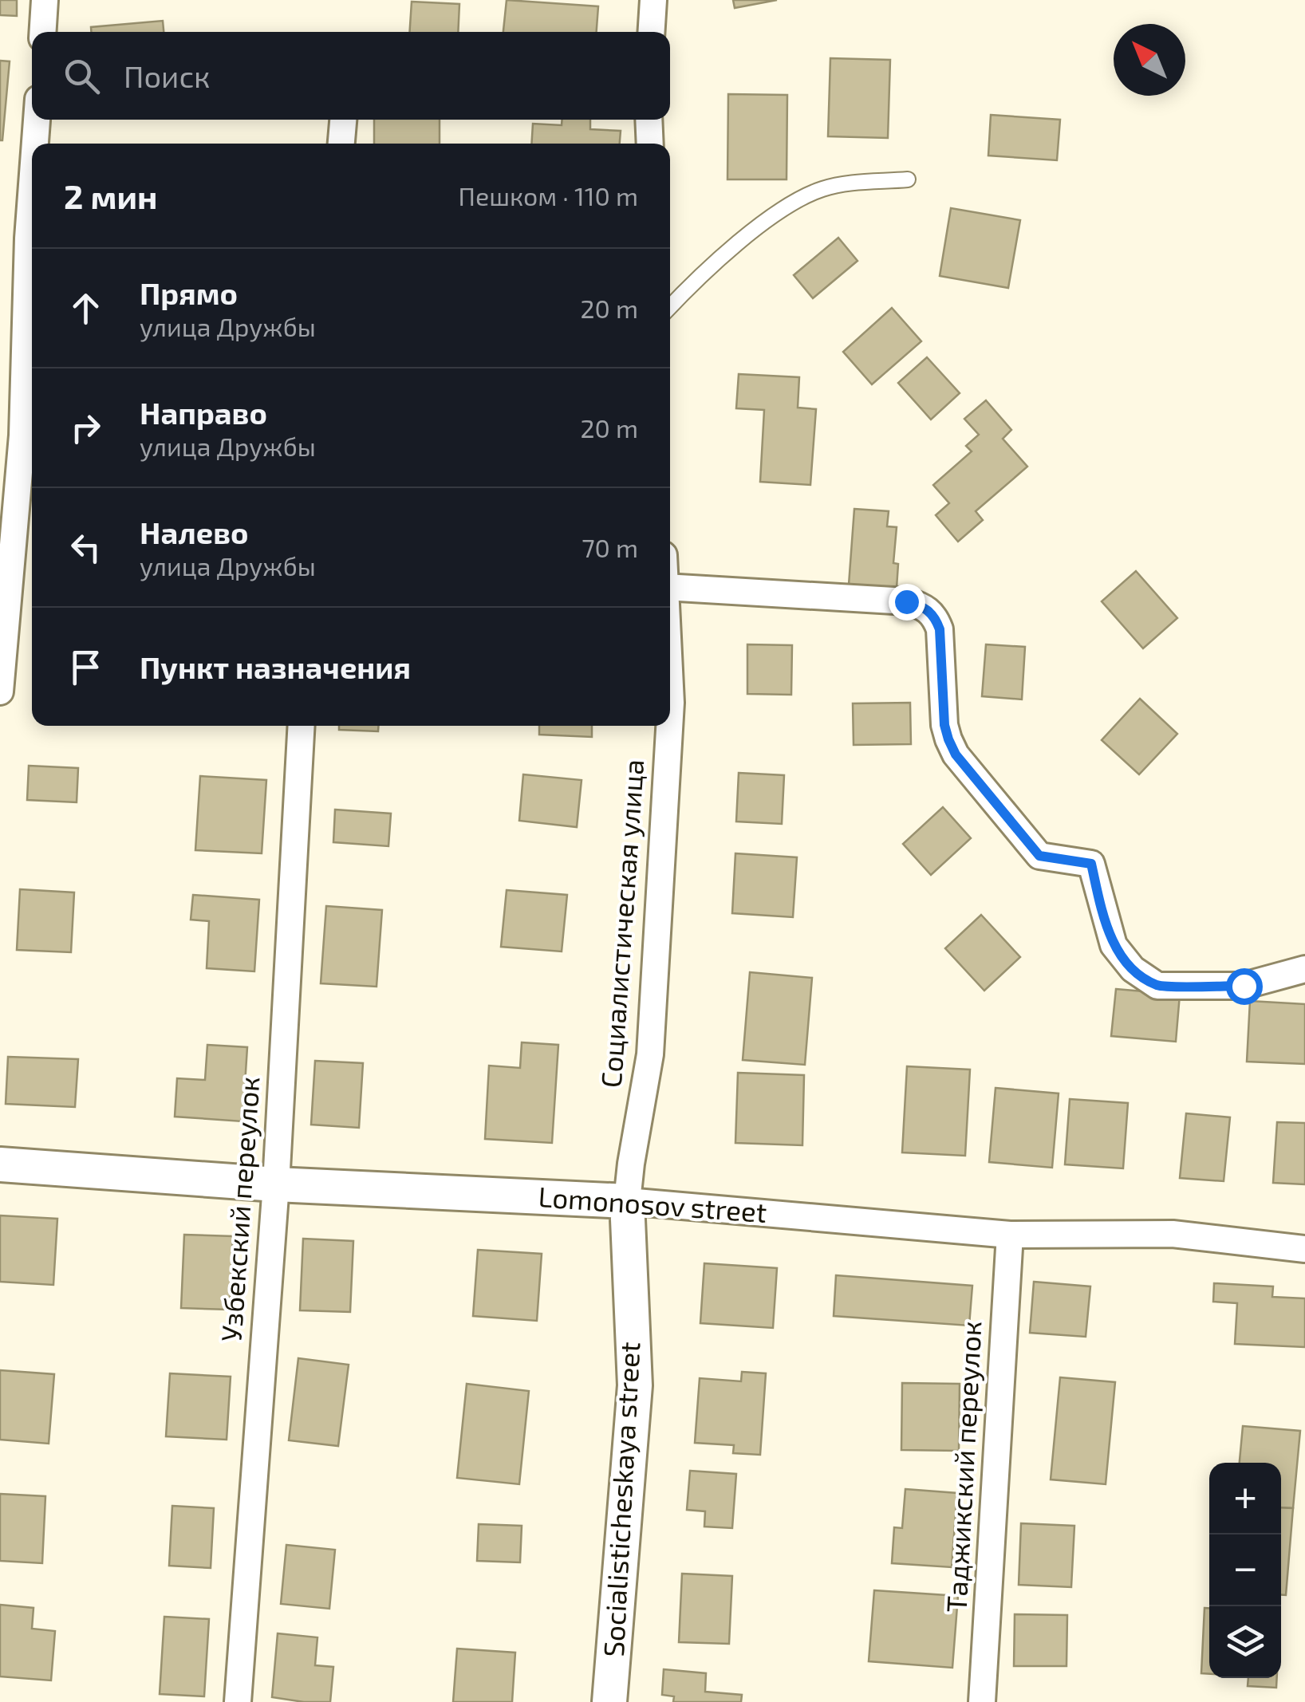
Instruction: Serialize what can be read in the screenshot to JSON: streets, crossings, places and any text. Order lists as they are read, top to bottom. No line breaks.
{"streets":{"street":["Социалистическая улица","Lomonosov street","Узбекский переулок","Таджикский переулок","Socialisticheskaya street"]},"crossings":[["Социалистическая улица","Lomonosov street"],["Социалистическая улица","Socialisticheskaya street"],["Lomonosov street","Узбекский переулок"],["Lomonosov street","Таджикский переулок"],["Lomonosov street","Socialisticheskaya street"]],"north":"top left","page":{"search":"Поиск","heading":["2 мин","Пешком · 110 m"],"list":[["Прямо","улица Дружбы","20 m"],["Направо","улица Дружбы","20 m"],["Налево","улица Дружбы","70 m"],"Пункт назначения"],"map_buttons":["+","−"]}}
